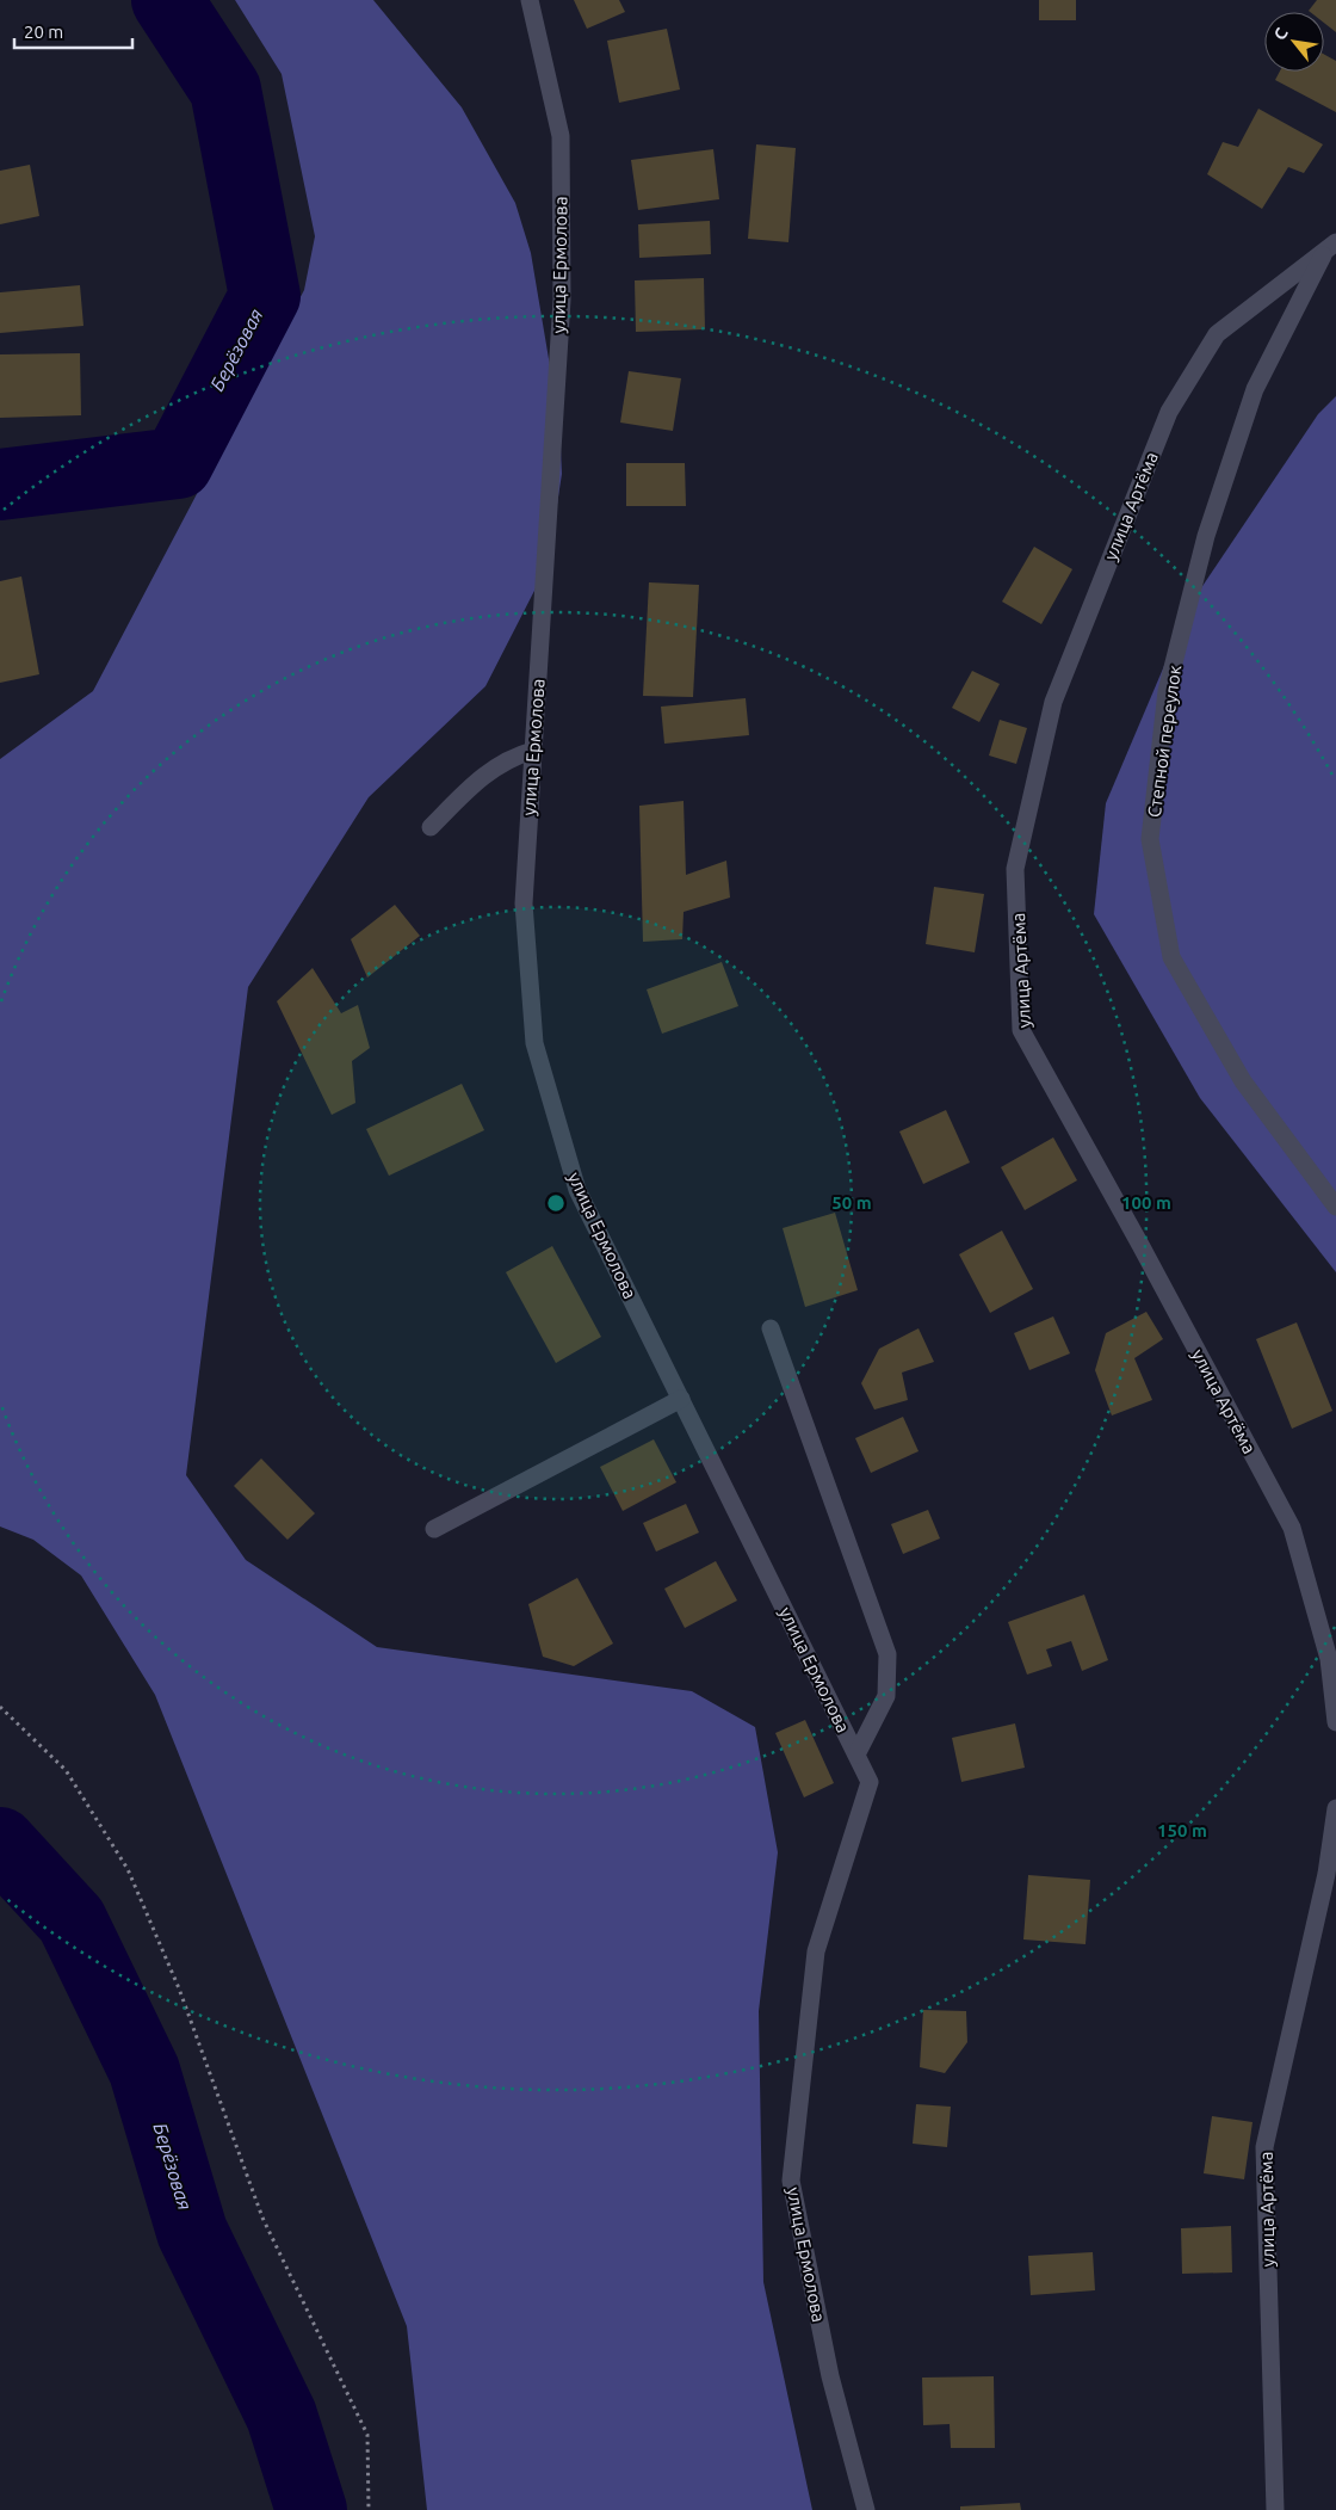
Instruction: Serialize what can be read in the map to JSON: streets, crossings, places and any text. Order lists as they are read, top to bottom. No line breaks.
{"streets":{"street":["улица Ермолова","улица Артёма","Степной переулок"]},"crossings":[["улица Артёма","Степной переулок"]],"water":["Берёзовая"],"scale_bar":"20 m","north":"top left","rings":["50 m","100 m","150 m"]}
